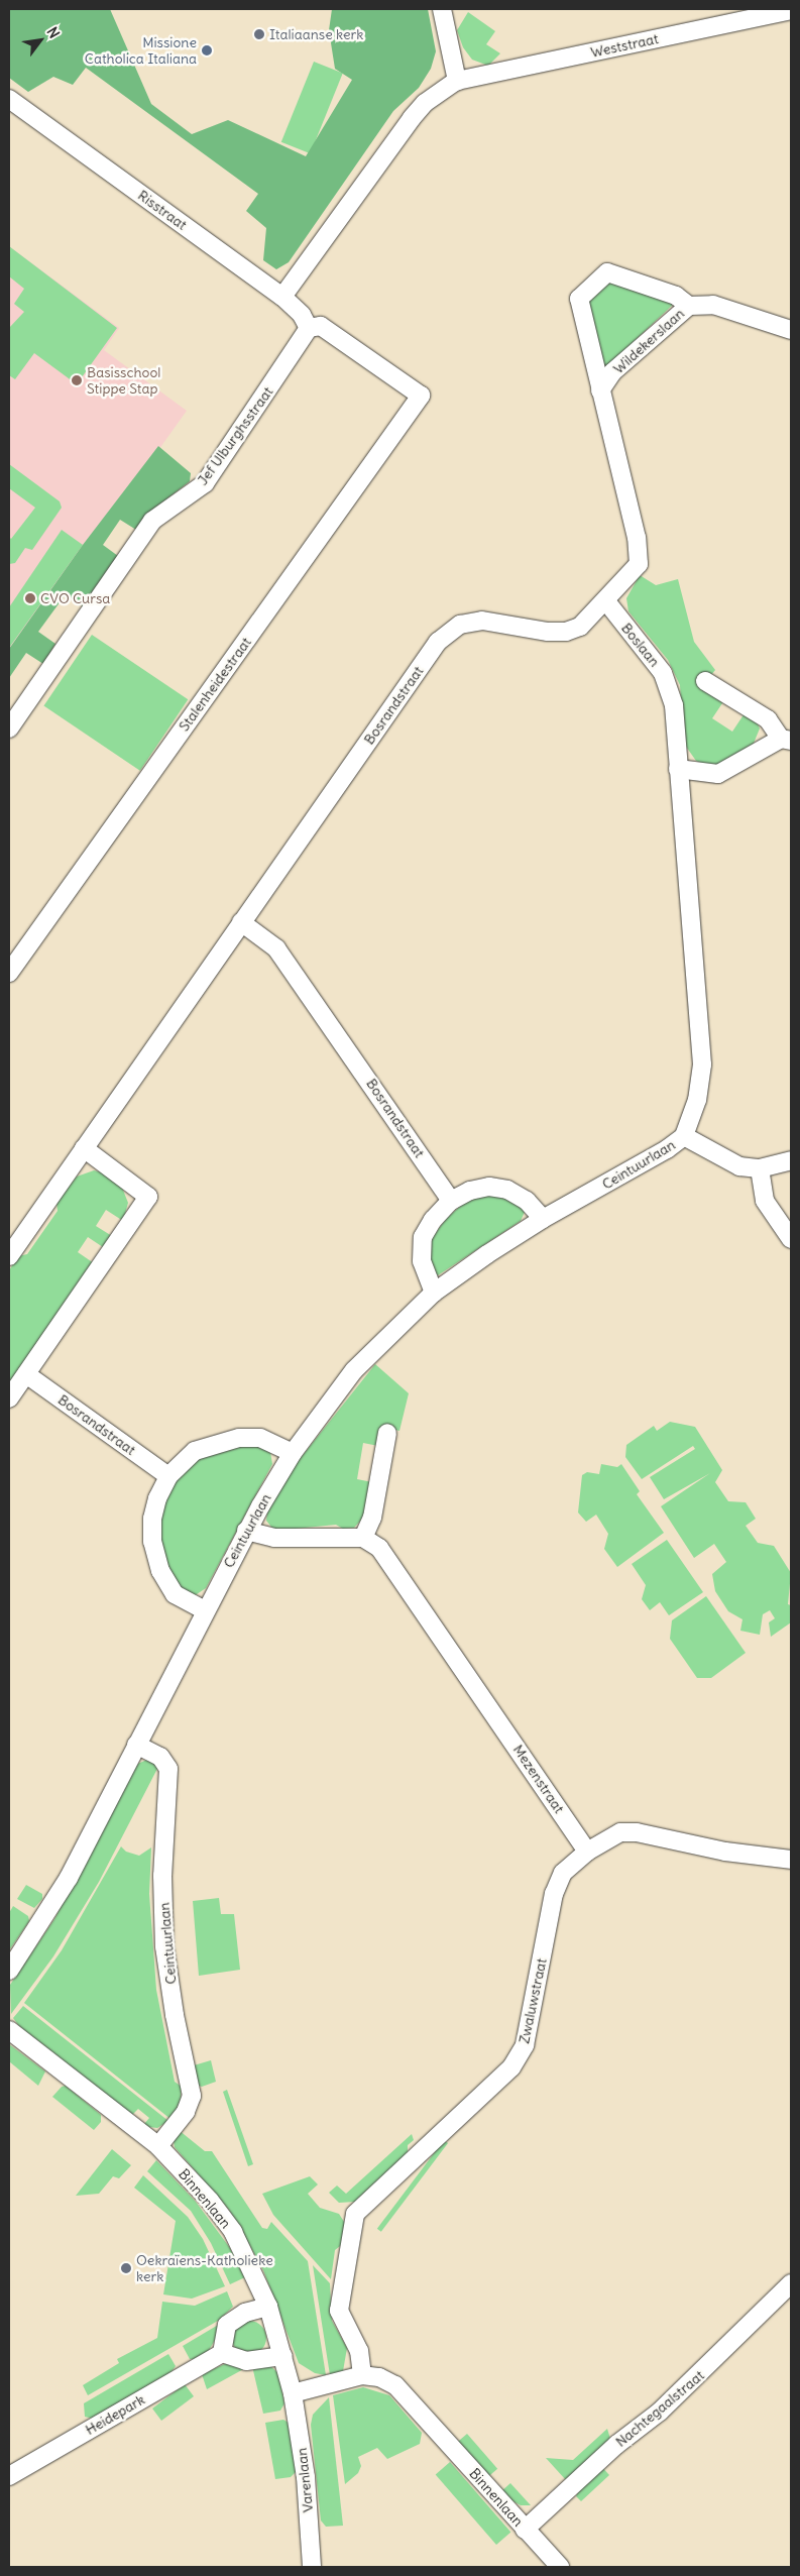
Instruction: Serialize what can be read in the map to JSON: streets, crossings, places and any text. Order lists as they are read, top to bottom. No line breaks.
{"streets":{"street":["Weststraat","Risstraat","Wildekerslaan","Jef Ulburghsstraat","Boslaan","Stalenheidestraat","Bosrandstraat","Ceintuurlaan","Mezenstraat","Zwaluwstraat","Binnenlaan","Nachtegaalstraat","Heidepark","Varenlaan"]},"crossings":[["Weststraat","Risstraat"],["Risstraat","Jef Ulburghsstraat"],["Risstraat","Stalenheidestraat"],["Jef Ulburghsstraat","Stalenheidestraat"],["Boslaan","Bosrandstraat"],["Boslaan","Ceintuurlaan"],["Ceintuurlaan","Binnenlaan"],["Mezenstraat","Zwaluwstraat"],["Zwaluwstraat","Binnenlaan"],["Binnenlaan","Nachtegaalstraat"],["Binnenlaan","Varenlaan"]],"places":["Italiaanse kerk","Missione Catholica Italiana","Basisschool Stippe Stap","CVO Cursa","Oekraïens-Katholieke kerk"],"north":"top right"}
